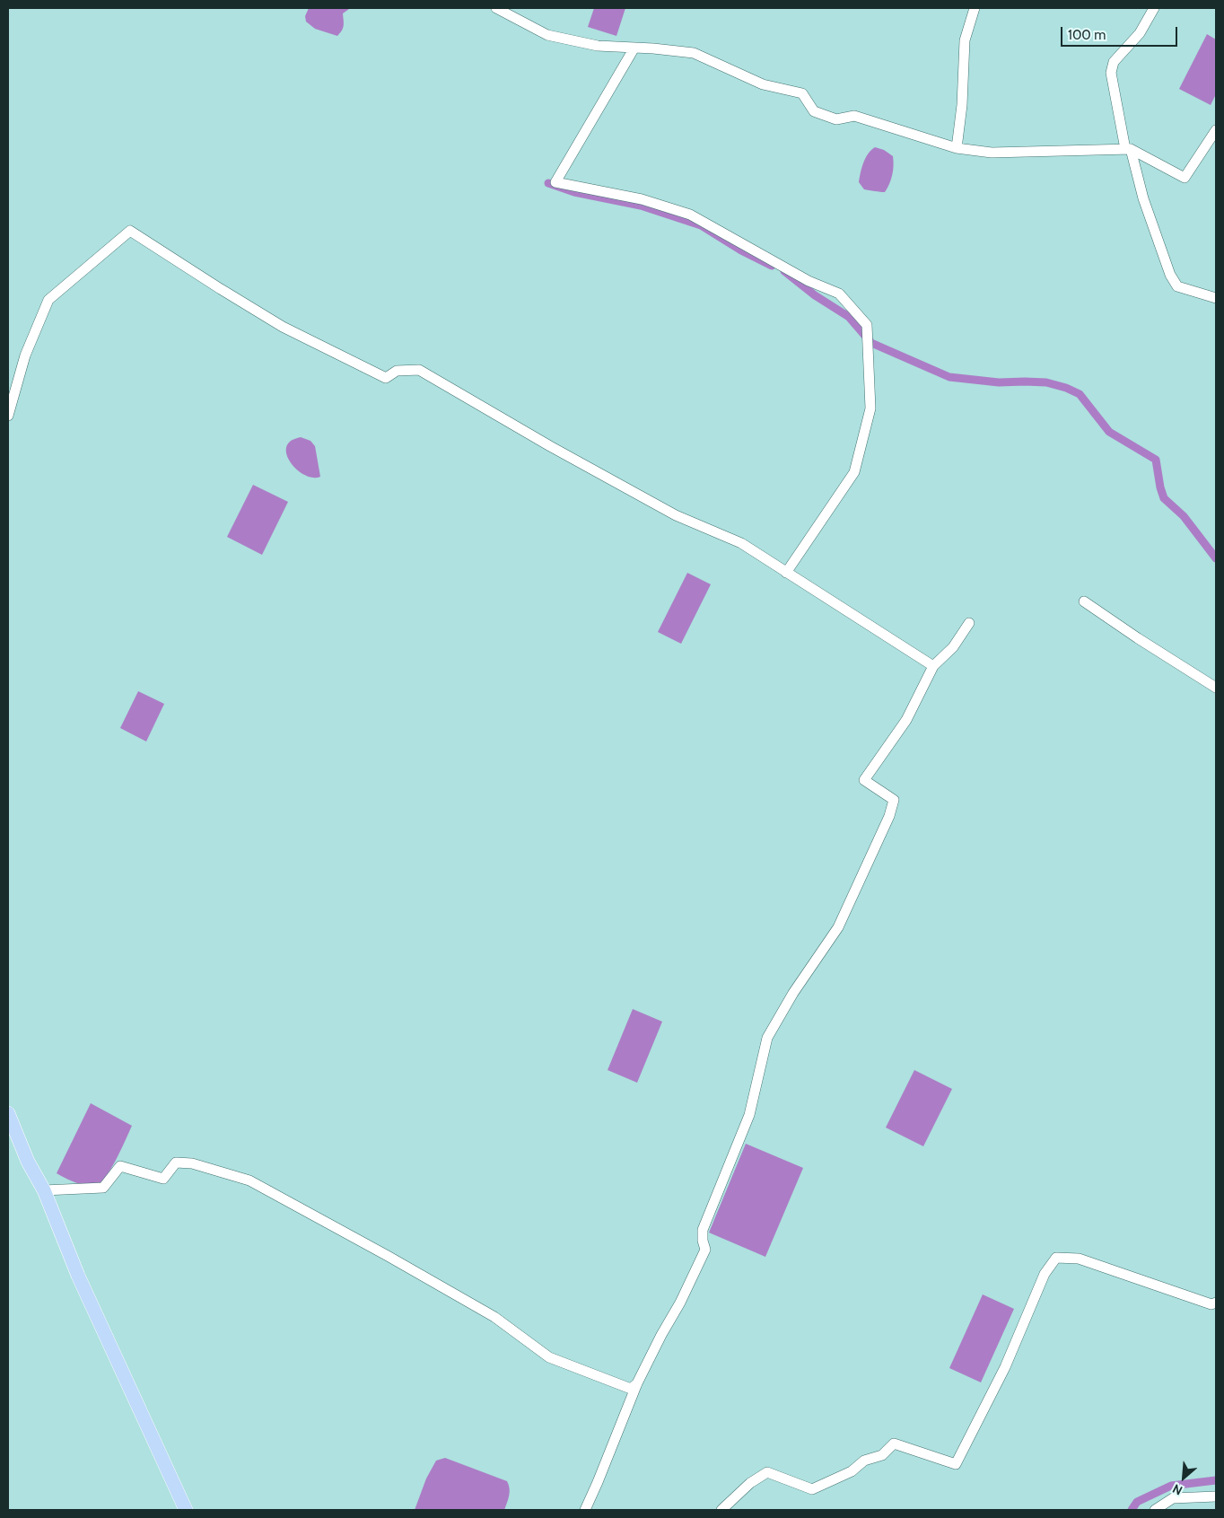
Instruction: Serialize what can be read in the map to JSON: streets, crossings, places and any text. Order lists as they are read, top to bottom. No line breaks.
{"scale_bar":"100 m","north":"bottom left"}
